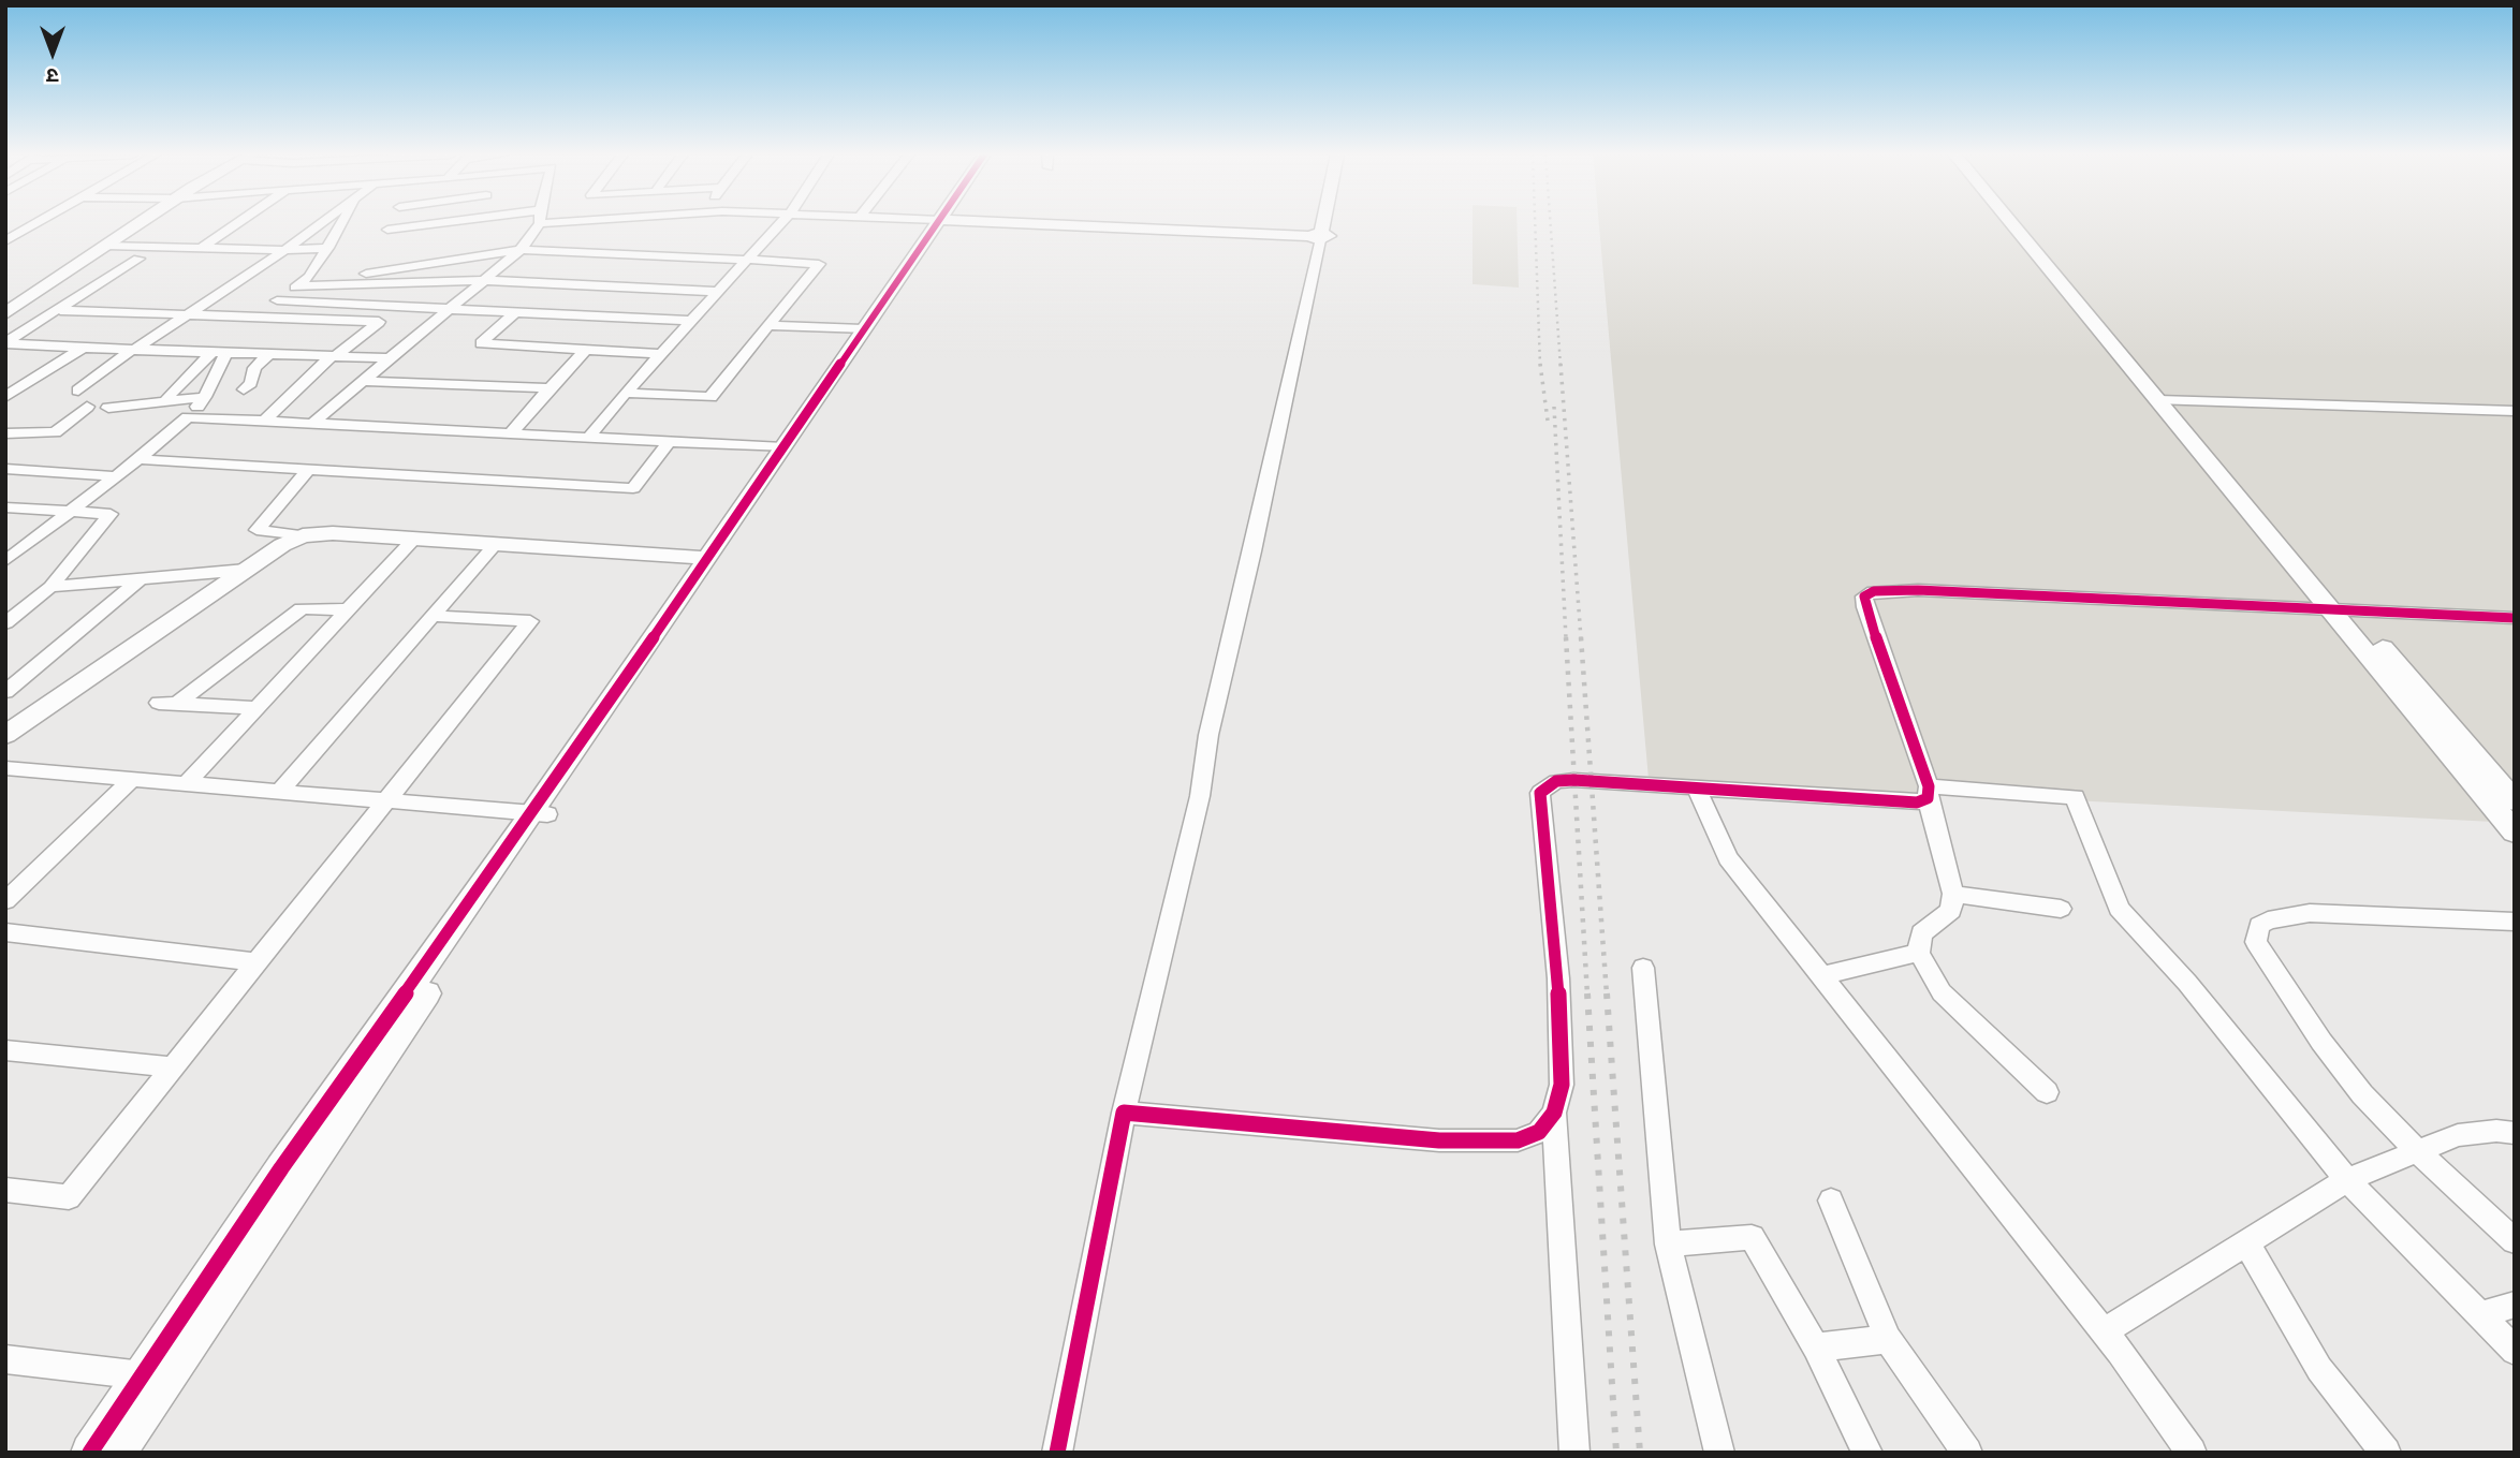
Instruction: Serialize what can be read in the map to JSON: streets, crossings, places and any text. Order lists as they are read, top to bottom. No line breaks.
{"north":"bottom"}
